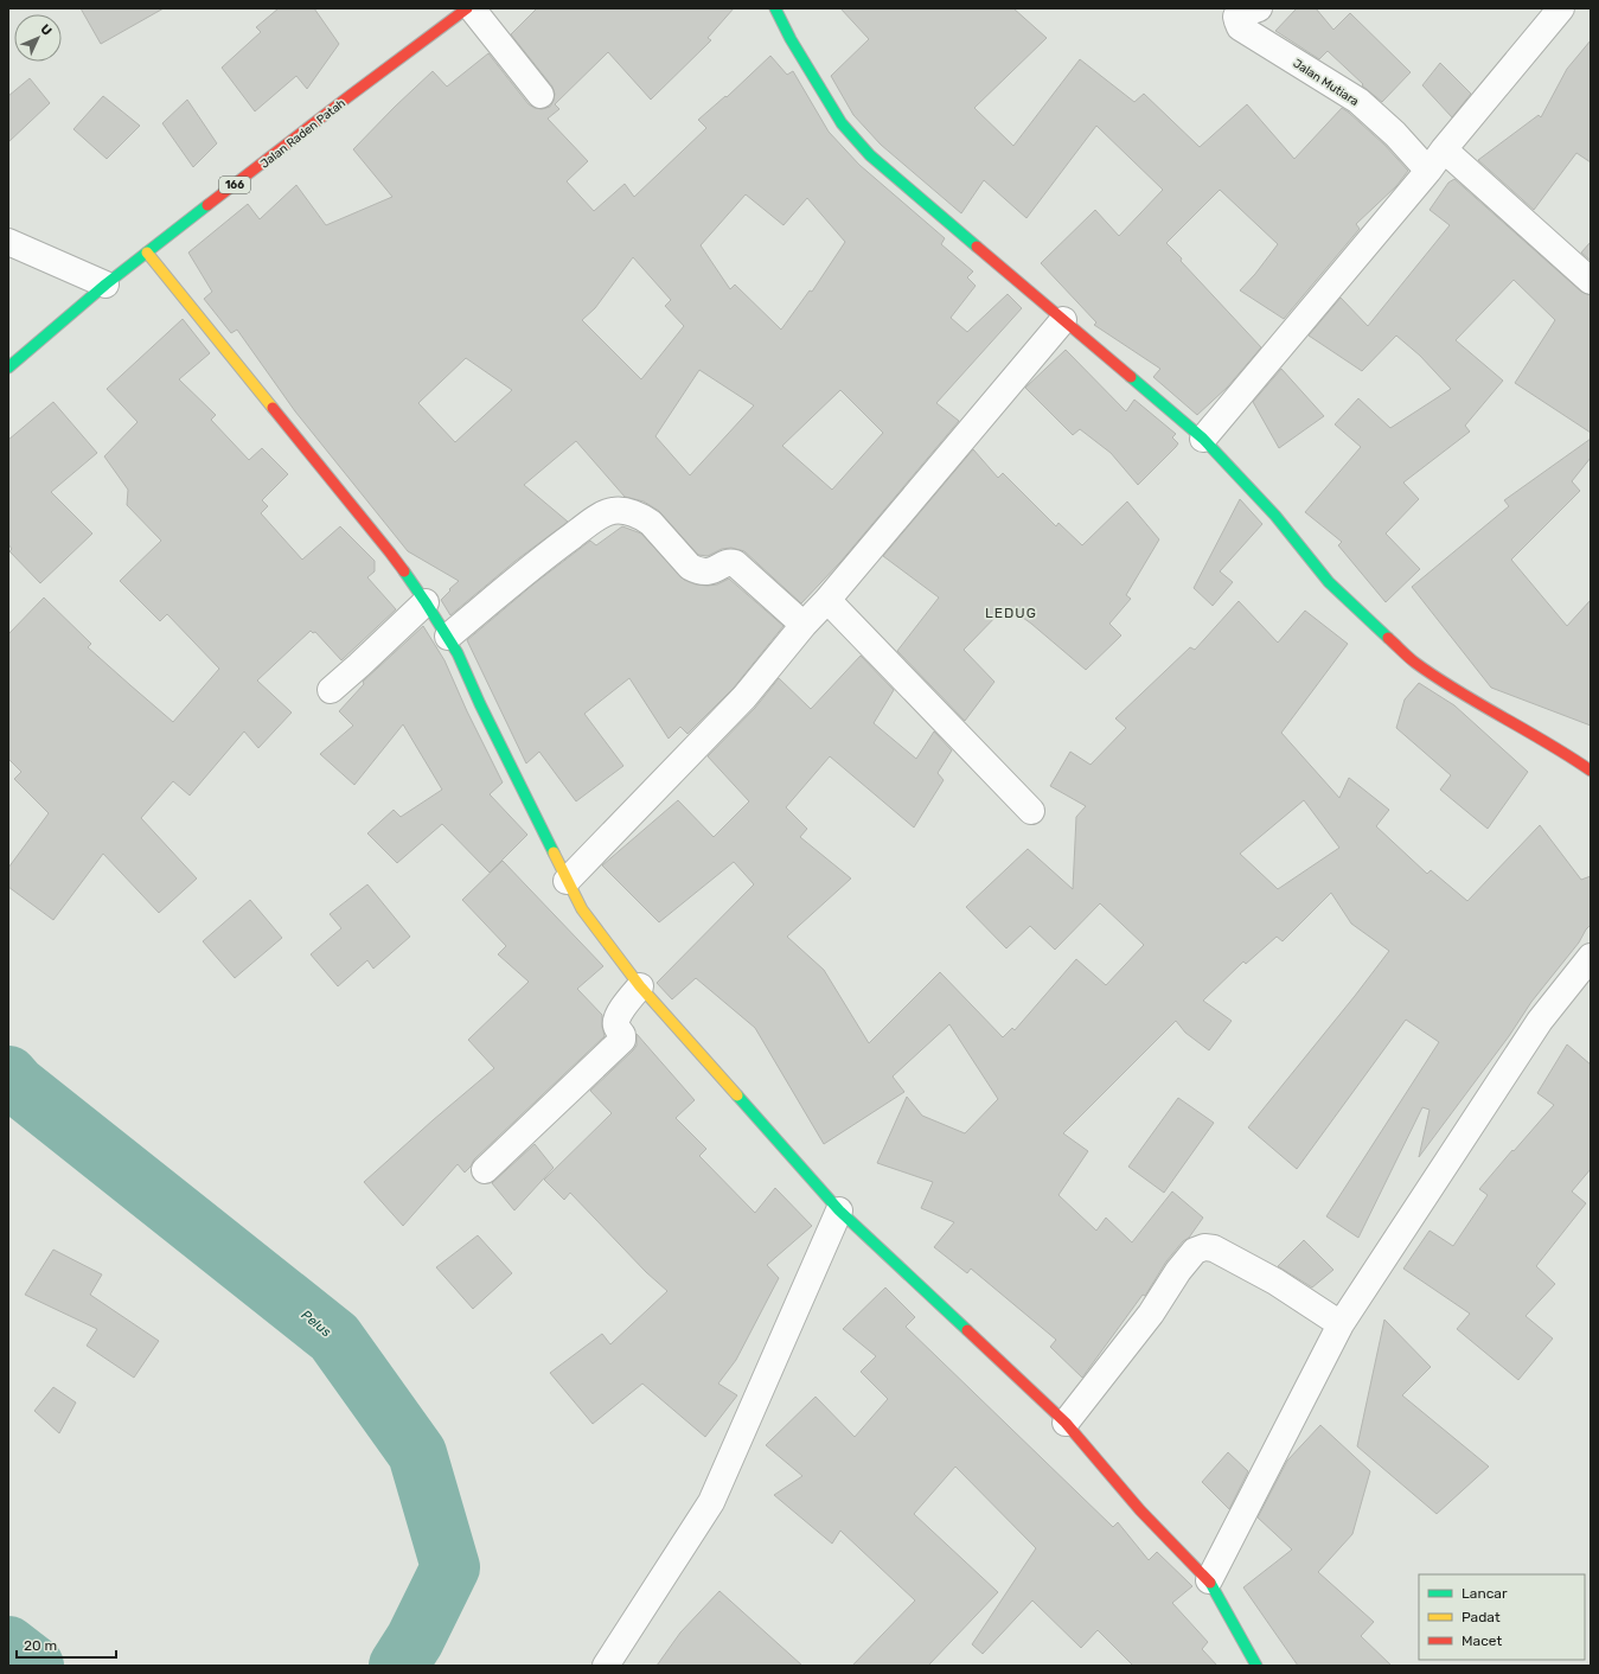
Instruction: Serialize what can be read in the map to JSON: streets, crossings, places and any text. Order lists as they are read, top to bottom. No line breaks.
{"streets":{"street":["Jalan Mutiara","Jalan Raden Patah","166"]},"districts":["LEDUG"],"water":["Pelus"],"legend":["Lancar","Padat","Macet"],"scale_bar":"20 m","north":"top right"}
